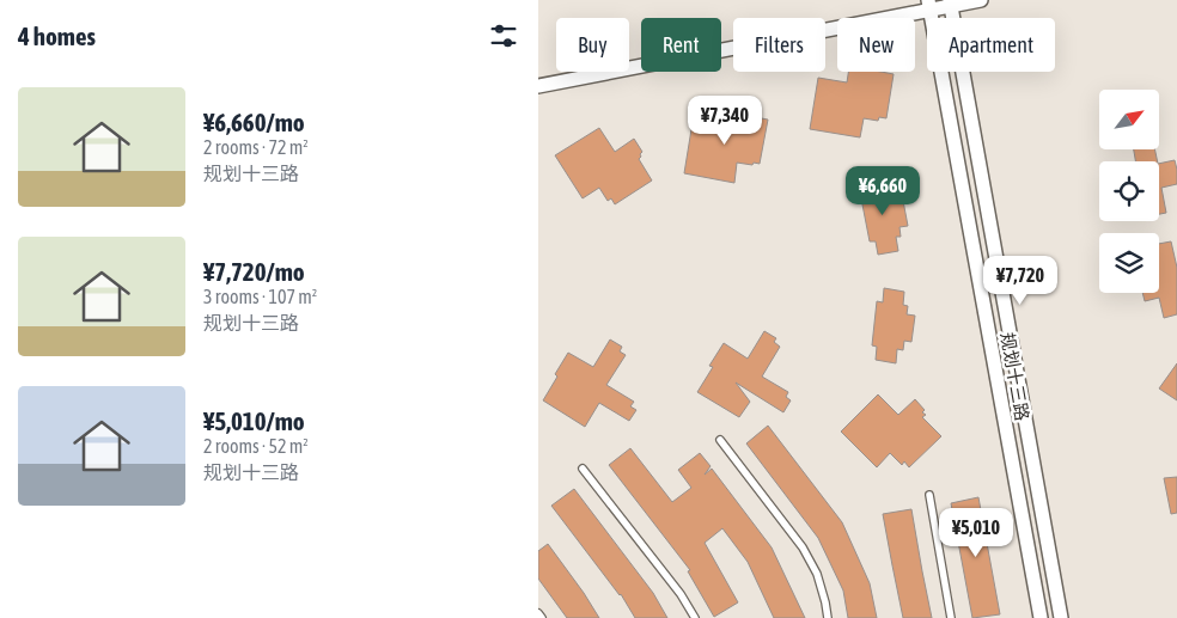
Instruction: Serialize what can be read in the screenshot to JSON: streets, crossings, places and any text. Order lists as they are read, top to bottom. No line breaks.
{"streets":{"street":["规划十三路"]},"north":"top right","page":{"heading":"4 homes","chip":["Buy","Rent","Filters","New","Apartment"],"list":[{"name":"¥6,660/mo","note":"2 rooms · 72 m² · 规划十三路"},{"name":"¥7,720/mo","note":"3 rooms · 107 m² · 规划十三路"},{"name":"¥5,010/mo","note":"2 rooms · 52 m² · 规划十三路"}],"price":["¥7,340","¥6,660","¥7,720","¥5,010"]}}
